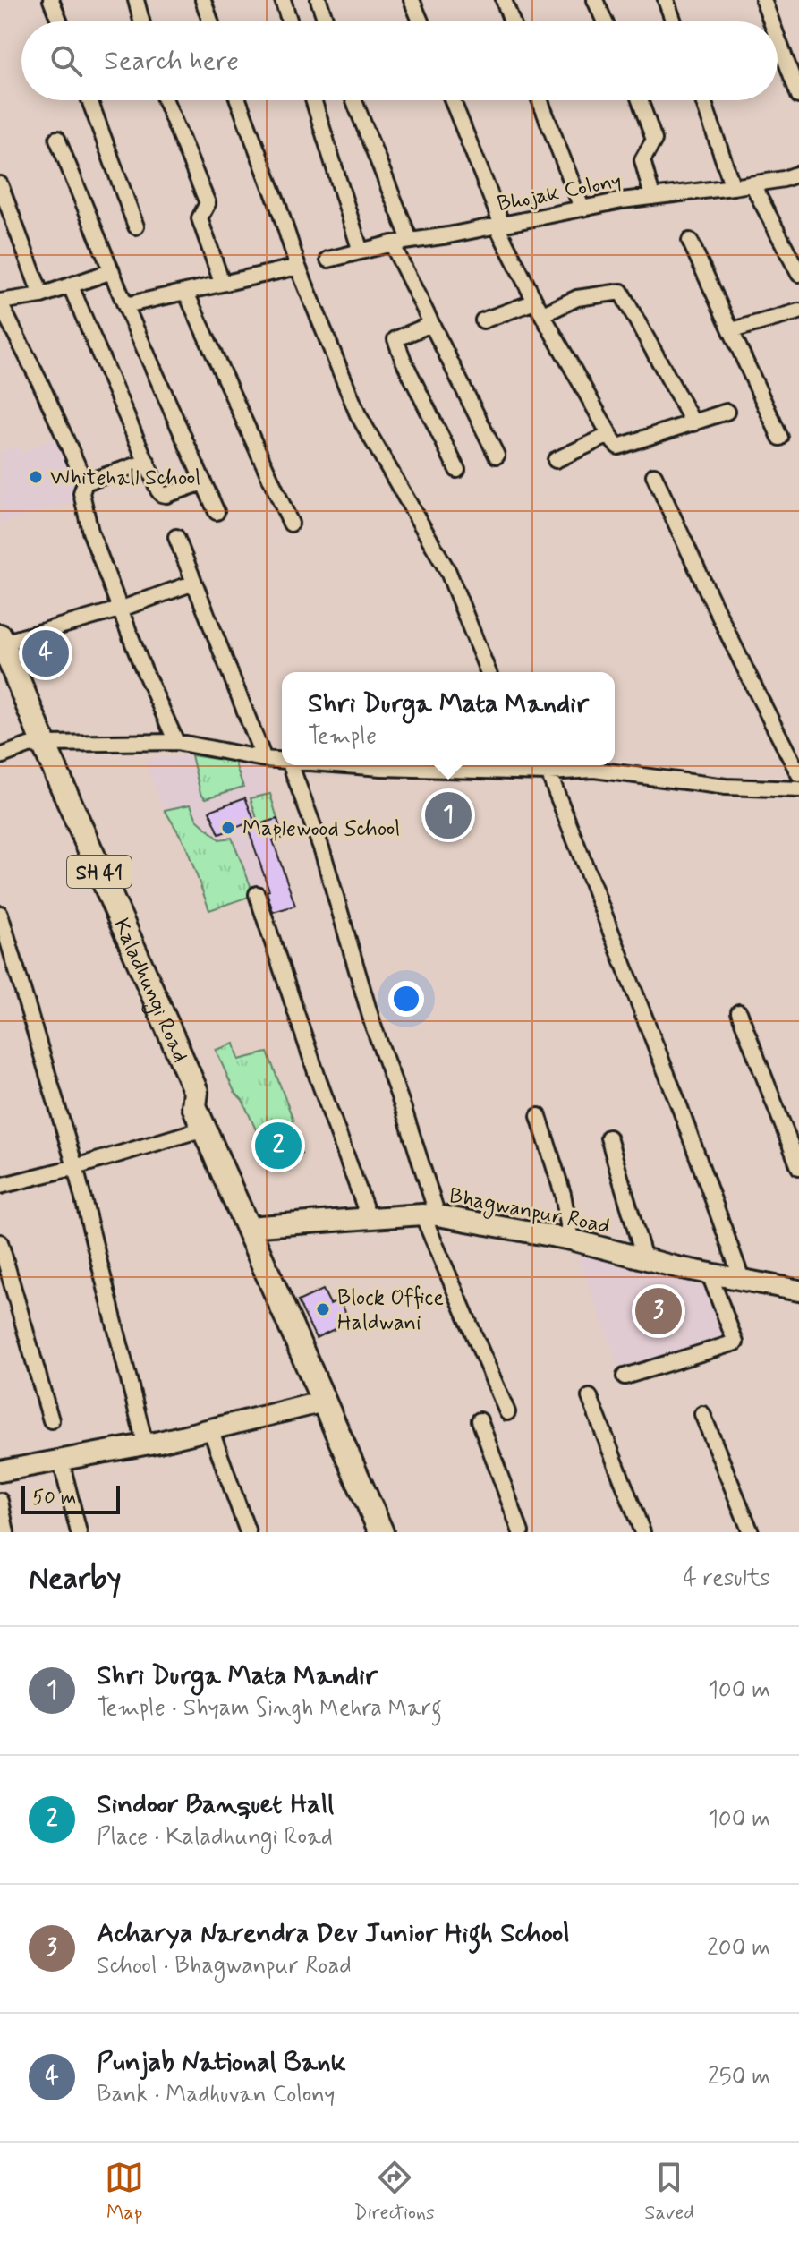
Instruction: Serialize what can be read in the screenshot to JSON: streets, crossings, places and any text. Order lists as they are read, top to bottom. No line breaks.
{"streets":{"main road":["SH 41","Kaladhungi Road"],"street":["Bhojak Colony","Bhagwanpur Road"]},"crossings":[["Kaladhungi Road","Bhagwanpur Road"]],"places":["Whitehall School","Maplewood School","Block Office Haldwani"],"scale_bar":"50 m","page":{"search":"Search here","pins":["4","1","2","3"],"popup":["Shri Durga Mata Mandir","Temple"],"scale":"50 m","heading":["Nearby","4 results"],"list":[{"mark":"1","name":"Shri Durga Mata Mandir","note":"Temple · Shyam Singh Mehra Marg","value":"100 m"},{"mark":"2","name":"Sindoor Banquet Hall","note":"Place · Kaladhungi Road","value":"100 m"},{"mark":"3","name":"Acharya Narendra Dev Junior High School","note":"School · Bhagwanpur Road","value":"200 m"},{"mark":"4","name":"Punjab National Bank","note":"Bank · Madhuvan Colony","value":"250 m"}],"nav":["Map","Directions","Saved"]}}
